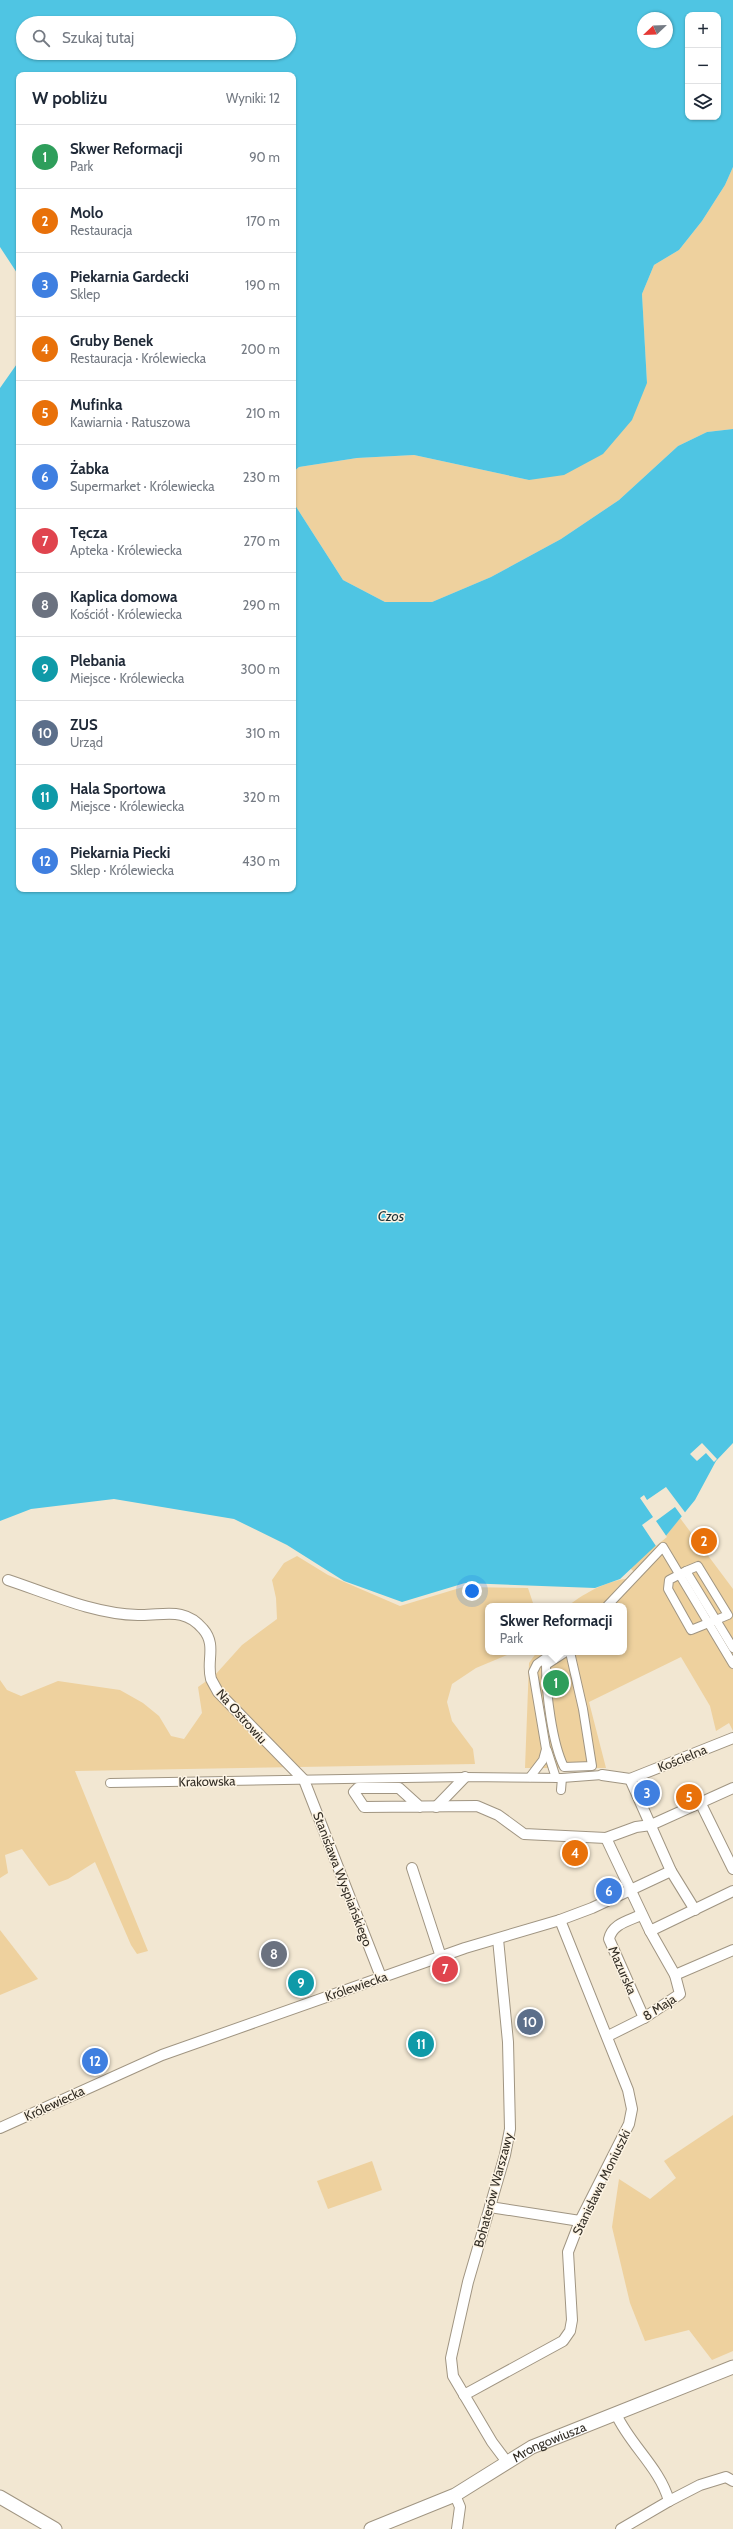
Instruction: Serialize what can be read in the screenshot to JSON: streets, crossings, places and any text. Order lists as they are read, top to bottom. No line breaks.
{"streets":{"street":["Na Ostrowiu","Kościelna","Krakowska","Stanisława Wyspiańskiego","Mazurska","Królewiecka","8 Maja","Stanisława Moniuszki","Bohaterów Warszawy","Mrongowiusza"]},"crossings":[["Na Ostrowiu","Krakowska"],["Na Ostrowiu","Stanisława Wyspiańskiego"],["Krakowska","Stanisława Wyspiańskiego"],["Stanisława Wyspiańskiego","Królewiecka"],["Mazurska","8 Maja"],["Królewiecka","Stanisława Moniuszki"],["Królewiecka","Bohaterów Warszawy"],["8 Maja","Stanisława Moniuszki"],["Stanisława Moniuszki","Bohaterów Warszawy"],["Bohaterów Warszawy","Mrongowiusza"]],"water":["Czos"],"north":"bottom left","page":{"map_buttons":["+","−"],"search":"Szukaj tutaj","heading":["W pobliżu","Wyniki: 12"],"list":[{"mark":"1","name":"Skwer Reformacji","note":"Park","value":"90 m"},{"mark":"2","name":"Molo","note":"Restauracja","value":"170 m"},{"mark":"3","name":"Piekarnia Gardecki","note":"Sklep","value":"190 m"},{"mark":"4","name":"Gruby Benek","note":"Restauracja · Królewiecka","value":"200 m"},{"mark":"5","name":"Mufinka","note":"Kawiarnia · Ratuszowa","value":"210 m"},{"mark":"6","name":"Żabka","note":"Supermarket · Królewiecka","value":"230 m"},{"mark":"7","name":"Tęcza","note":"Apteka · Królewiecka","value":"270 m"},{"mark":"8","name":"Kaplica domowa","note":"Kościół · Królewiecka","value":"290 m"},{"mark":"9","name":"Plebania","note":"Miejsce · Królewiecka","value":"300 m"},{"mark":"10","name":"ZUS","note":"Urząd","value":"310 m"},{"mark":"11","name":"Hala Sportowa","note":"Miejsce · Królewiecka","value":"320 m"},{"mark":"12","name":"Piekarnia Piecki","note":"Sklep · Królewiecka","value":"430 m"}],"pins":["2","1","3","5","4","6","8","7","9","10","11","12"],"popup":["Skwer Reformacji","Park"]}}
